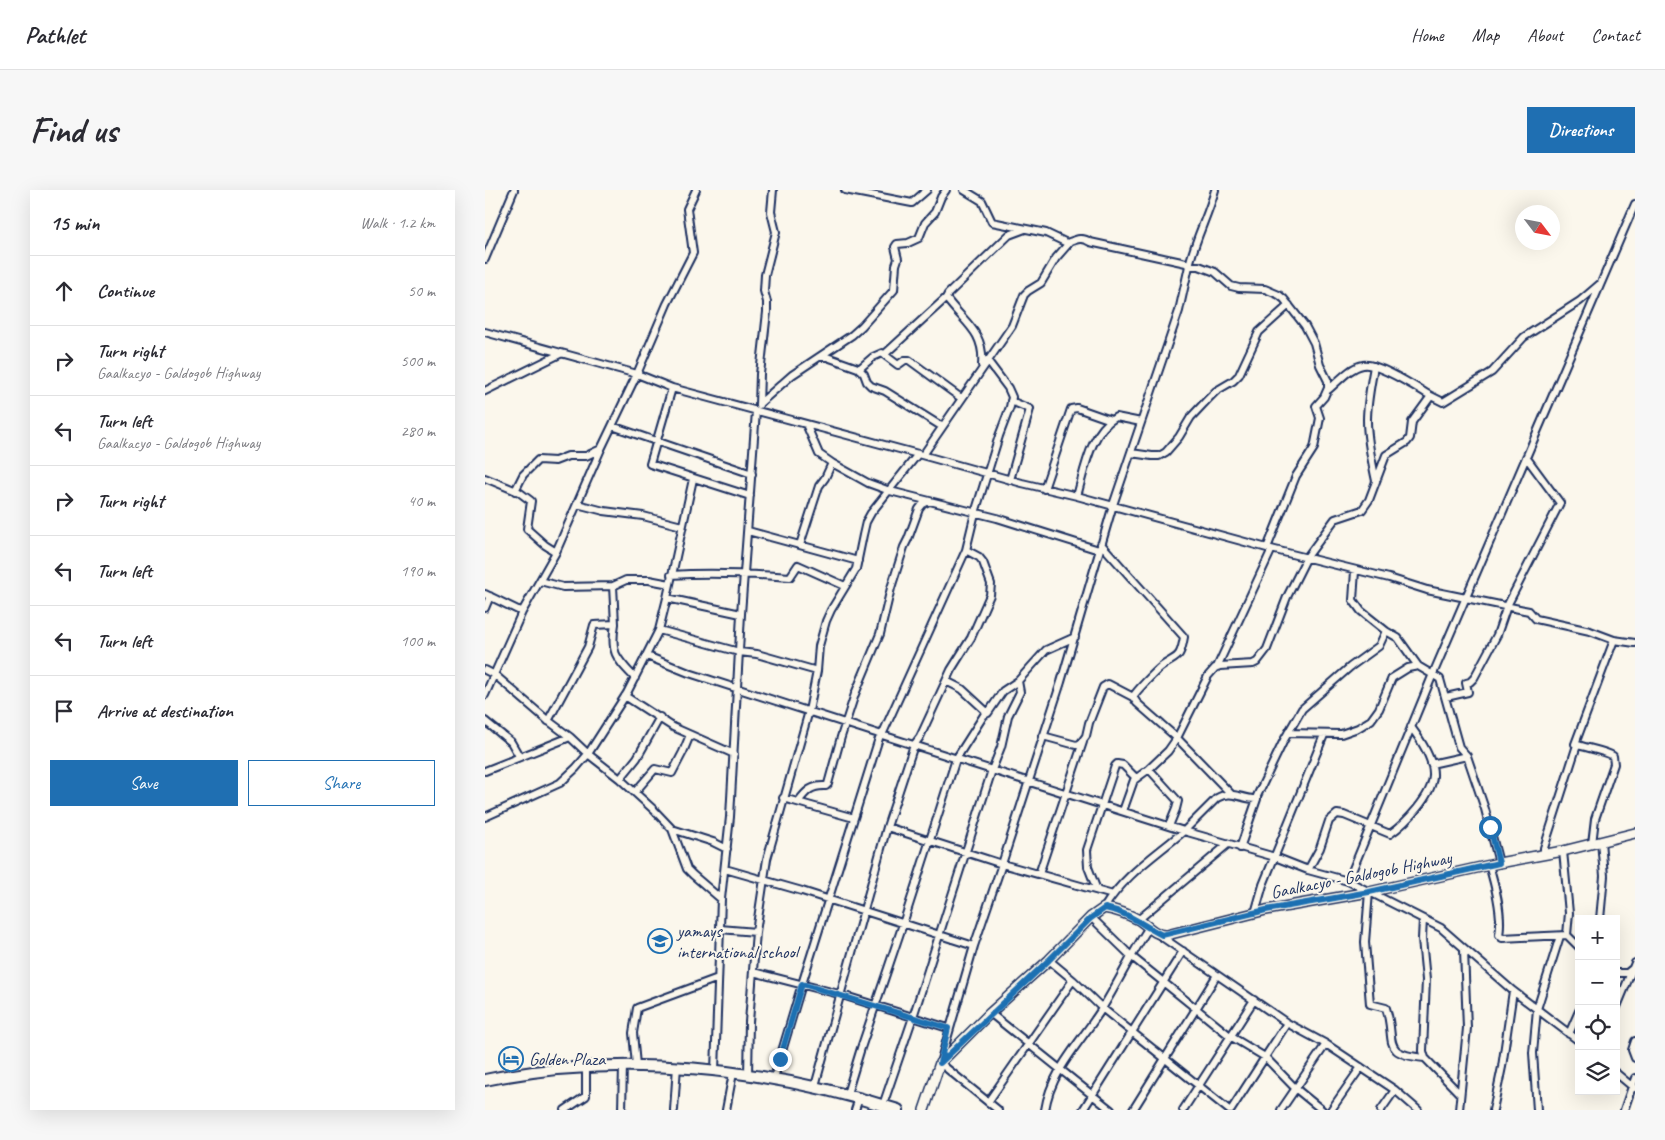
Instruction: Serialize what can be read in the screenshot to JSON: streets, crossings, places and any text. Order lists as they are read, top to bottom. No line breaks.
{"streets":{"street":["Gaalkacyo - Galdogob Highway"]},"places":{"school or university":["yamays international school"],"hotel":["Golden Plaza"]},"north":"bottom right","page":{"header":"Pathlet","nav":["Home","Map","About","Contact"],"buttons":["Directions",["Save","Share"]],"title":"Find us","heading":["15 min","Walk · 1.2 km"],"list":[["Continue","50 m"],["Turn right","Gaalkacyo - Galdogob Highway","500 m"],["Turn left","Gaalkacyo - Galdogob Highway","280 m"],["Turn right","40 m"],["Turn left","190 m"],["Turn left","100 m"],"Arrive at destination"],"map_buttons":["+","−"]}}
